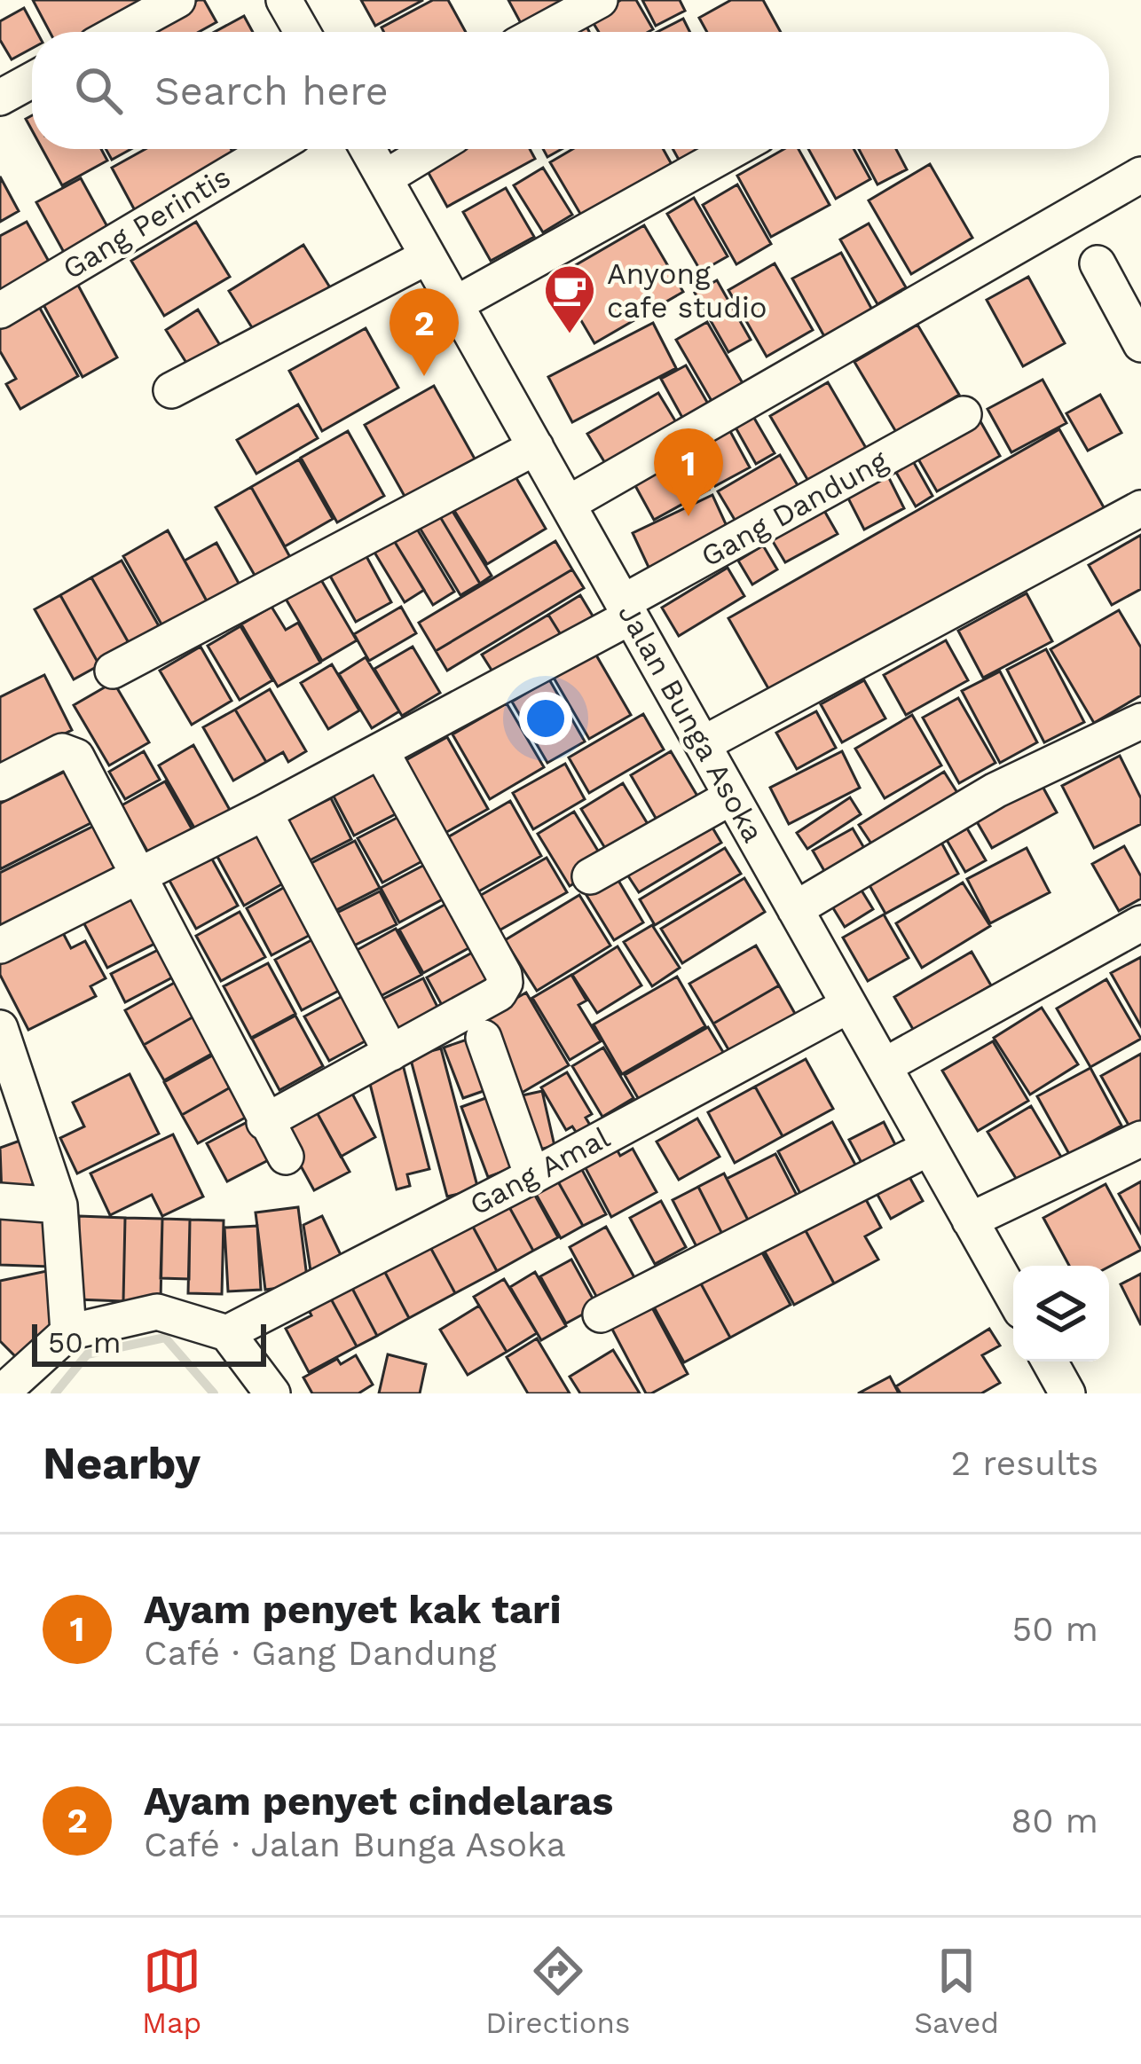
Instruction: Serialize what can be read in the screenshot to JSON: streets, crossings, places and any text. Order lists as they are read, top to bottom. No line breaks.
{"streets":{"street":["Gang Perintis","Gang Dandung","Jalan Bunga Asoka","Gang Amal"]},"crossings":[["Gang Dandung","Jalan Bunga Asoka"],["Jalan Bunga Asoka","Gang Amal"]],"places":{"cafe":["Anyong cafe studio"]},"scale_bar":"50 m","page":{"search":"Search here","pins":["2","1"],"scale":"50 m","heading":["Nearby","2 results"],"list":[{"mark":"1","name":"Ayam penyet kak tari","note":"Café · Gang Dandung","value":"50 m"},{"mark":"2","name":"Ayam penyet cindelaras","note":"Café · Jalan Bunga Asoka","value":"80 m"}],"nav":["Map","Directions","Saved"]}}
